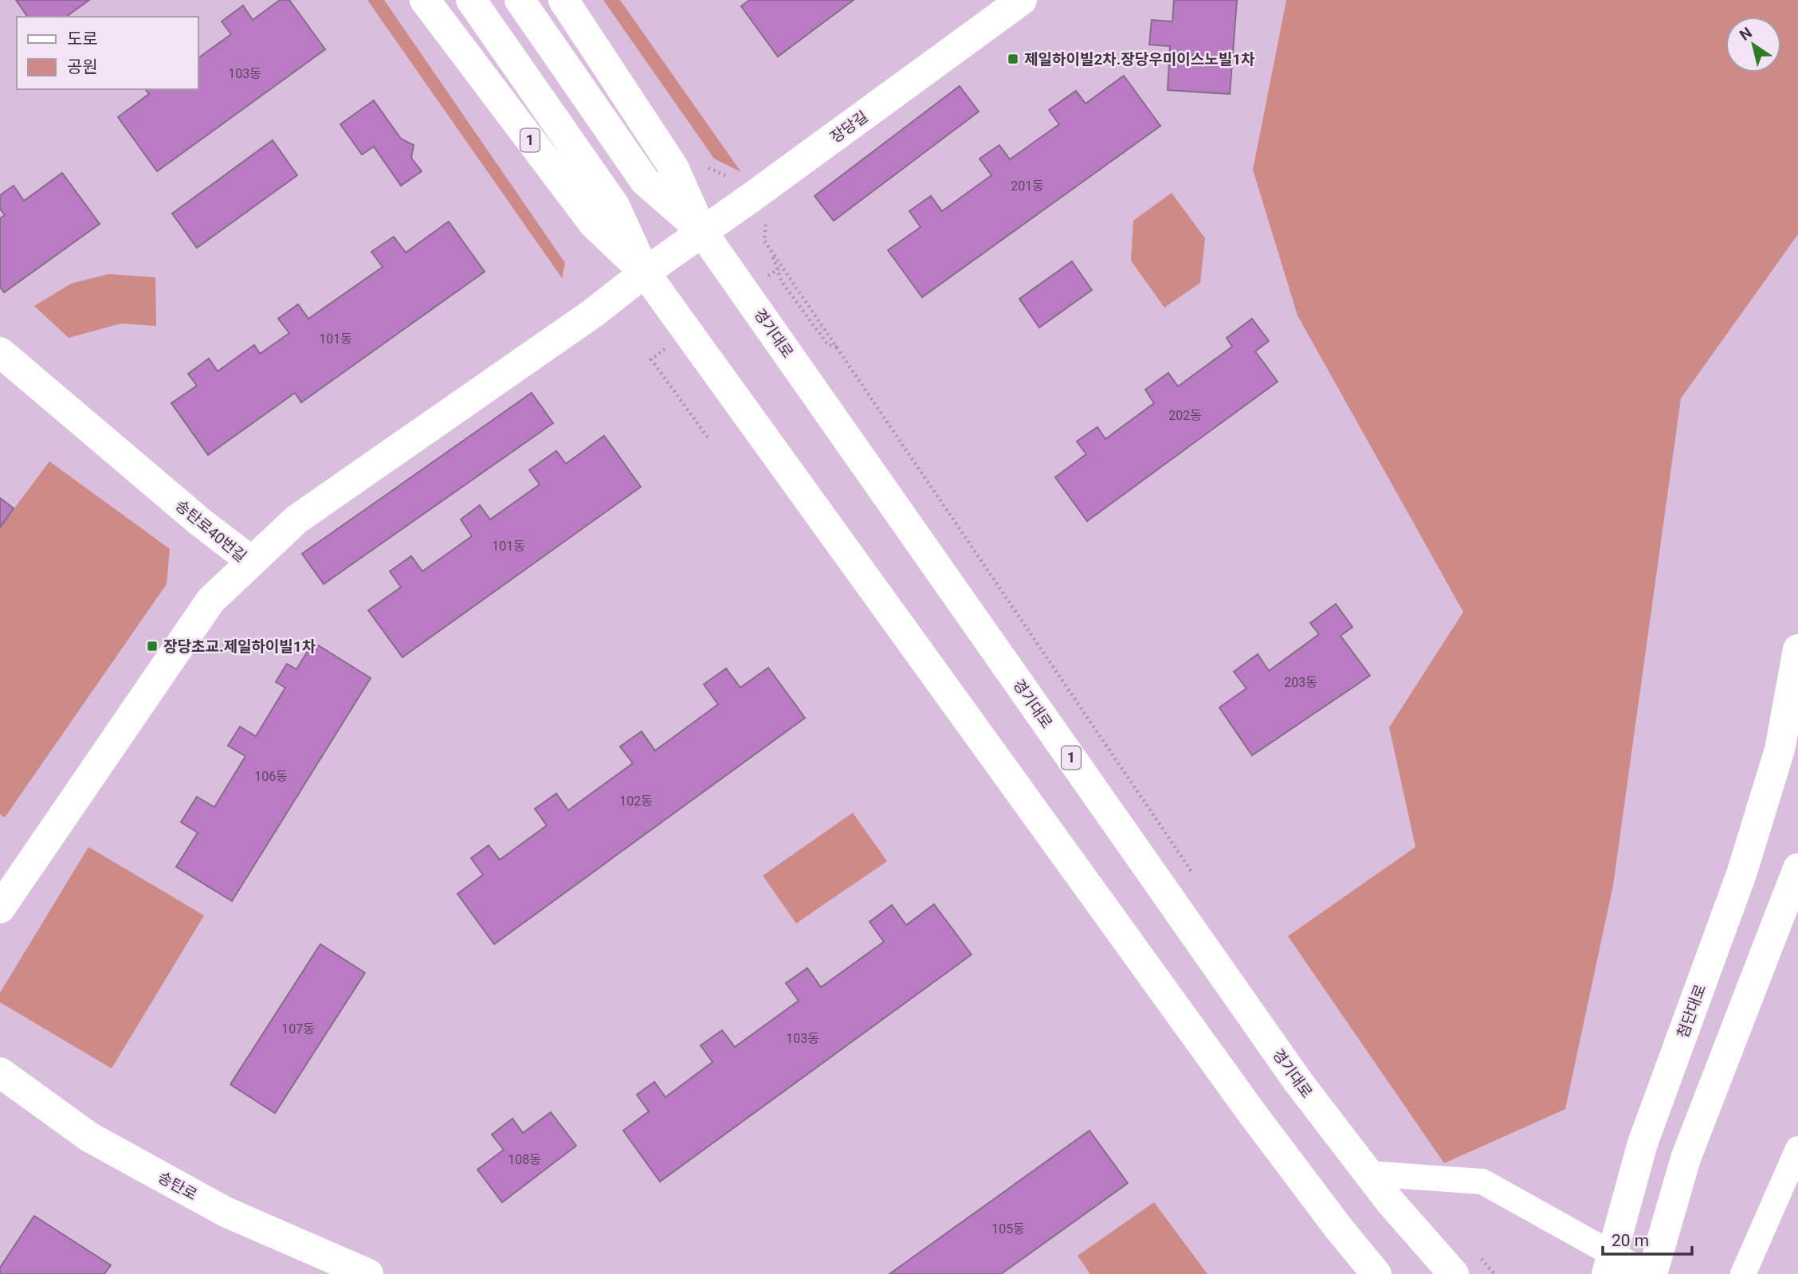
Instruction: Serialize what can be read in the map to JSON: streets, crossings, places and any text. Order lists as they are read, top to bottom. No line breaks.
{"streets":{"main road":["장당길","1","경기대로","송탄로40번길","첨단대로","송탄로"]},"crossings":[["장당길","1"],["장당길","경기대로"],["장당길","송탄로40번길"]],"places":{"transit":["제일하이빌2차.장당우미이스노빌1차","장당초교.제일하이빌1차"]},"house_numbers":["103동","201동","101동","202동","101동","203동","106동","102동","107동","103동","108동","105동"],"legend":["도로","공원"],"scale_bar":"20 m","north":"top left"}
